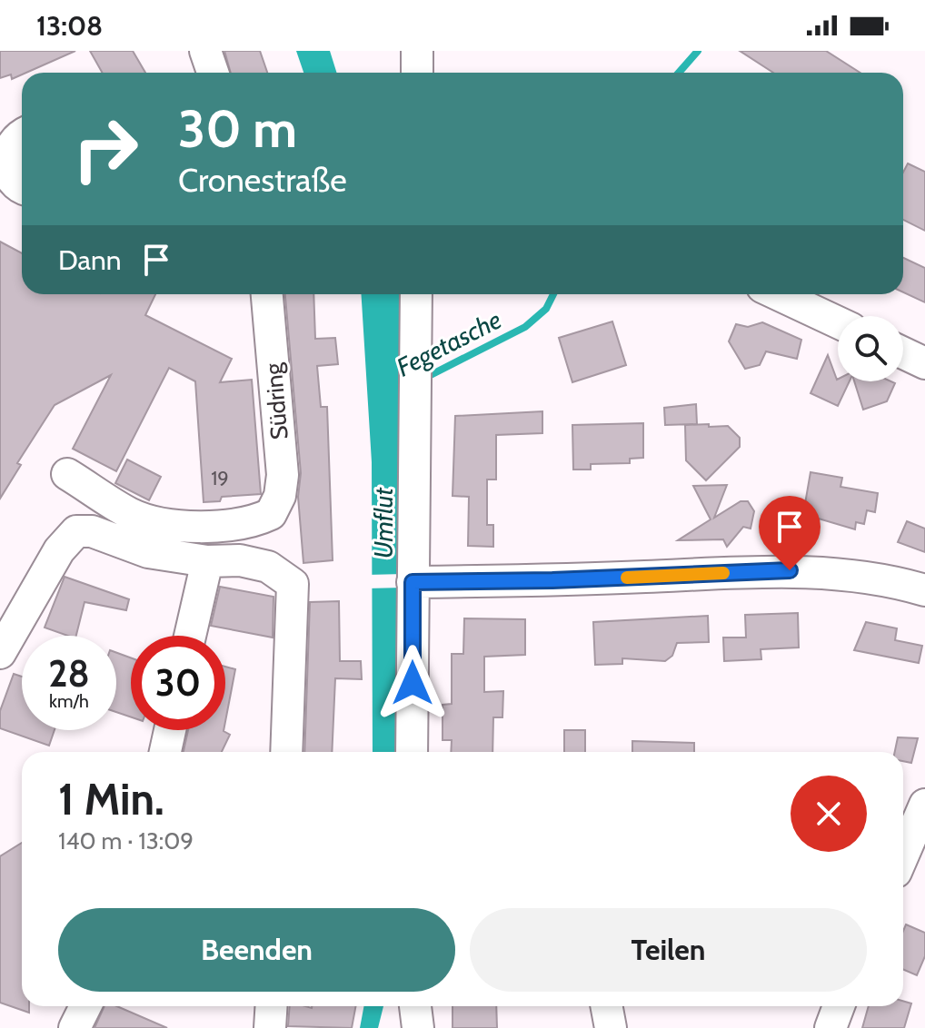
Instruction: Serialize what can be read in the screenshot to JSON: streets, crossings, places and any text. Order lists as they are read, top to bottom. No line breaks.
{"streets":{"street":["Südring"]},"water":["Fegetasche","Umflut"],"house_numbers":["19"],"page":{"status":"13:08","turn":["30 m","Cronestraße"],"then":"Dann","speed":"28 km/h","limit":"30","heading":["1 Min.","140 m · 13:09"],"buttons":["Beenden","Teilen"]}}
